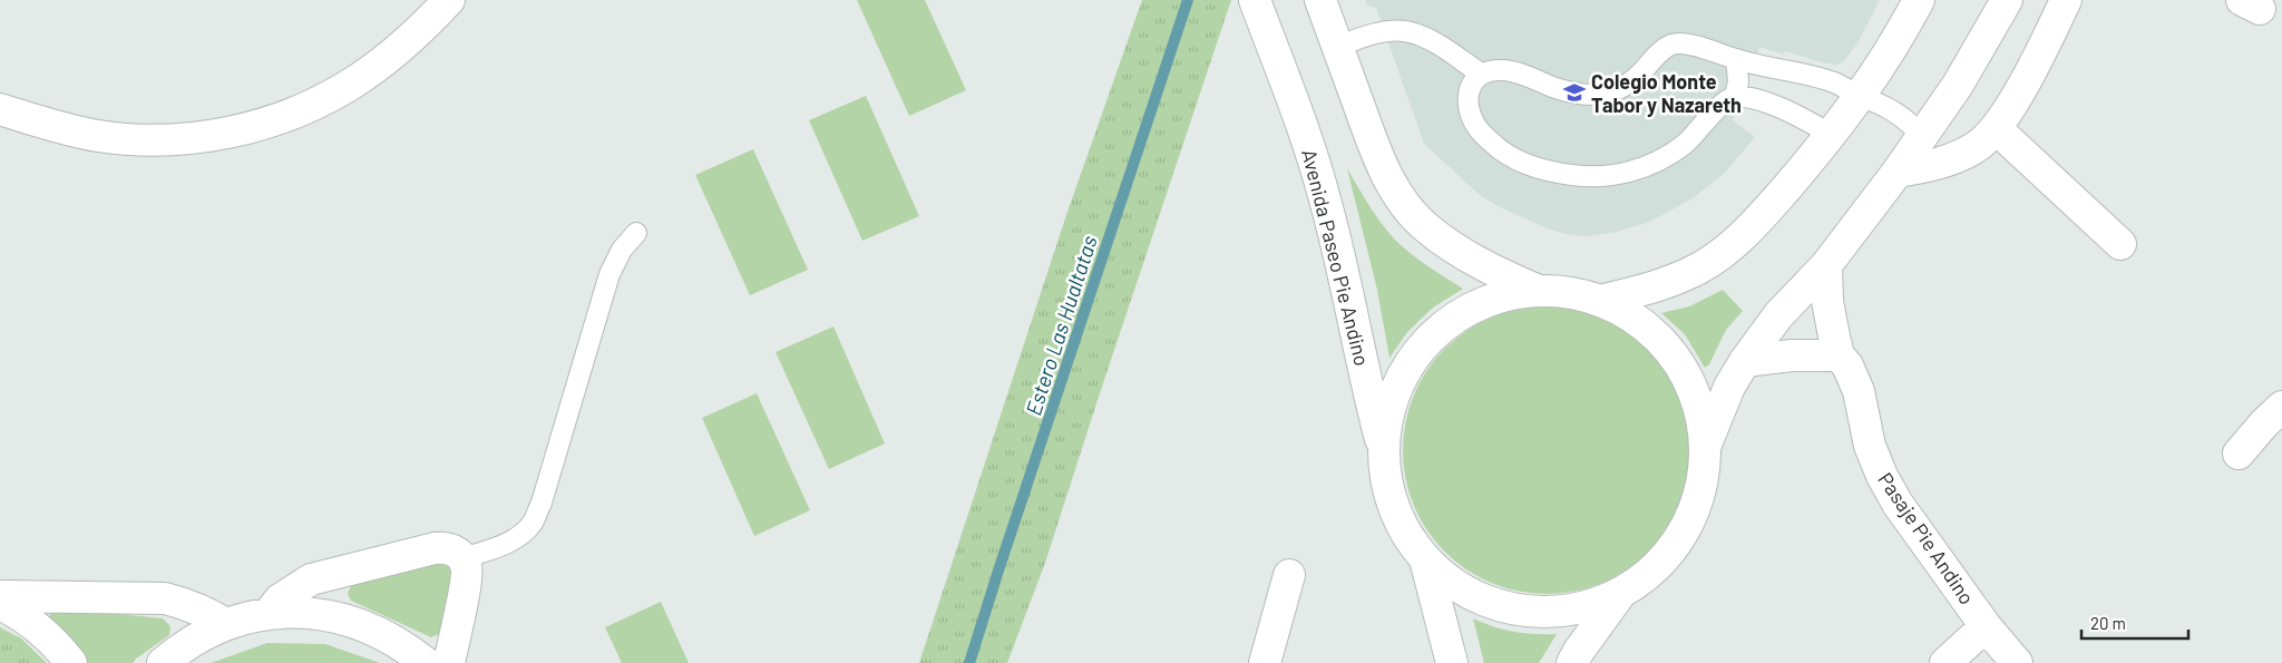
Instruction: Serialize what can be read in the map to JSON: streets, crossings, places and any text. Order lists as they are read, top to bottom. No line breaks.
{"streets":{"street":["Avenida Paseo Pie Andino","Pasaje Pie Andino"]},"water":["Estero Las Hualtatas"],"places":{"school or university":["Colegio Monte Tabor y Nazareth"]},"scale_bar":"20 m"}
